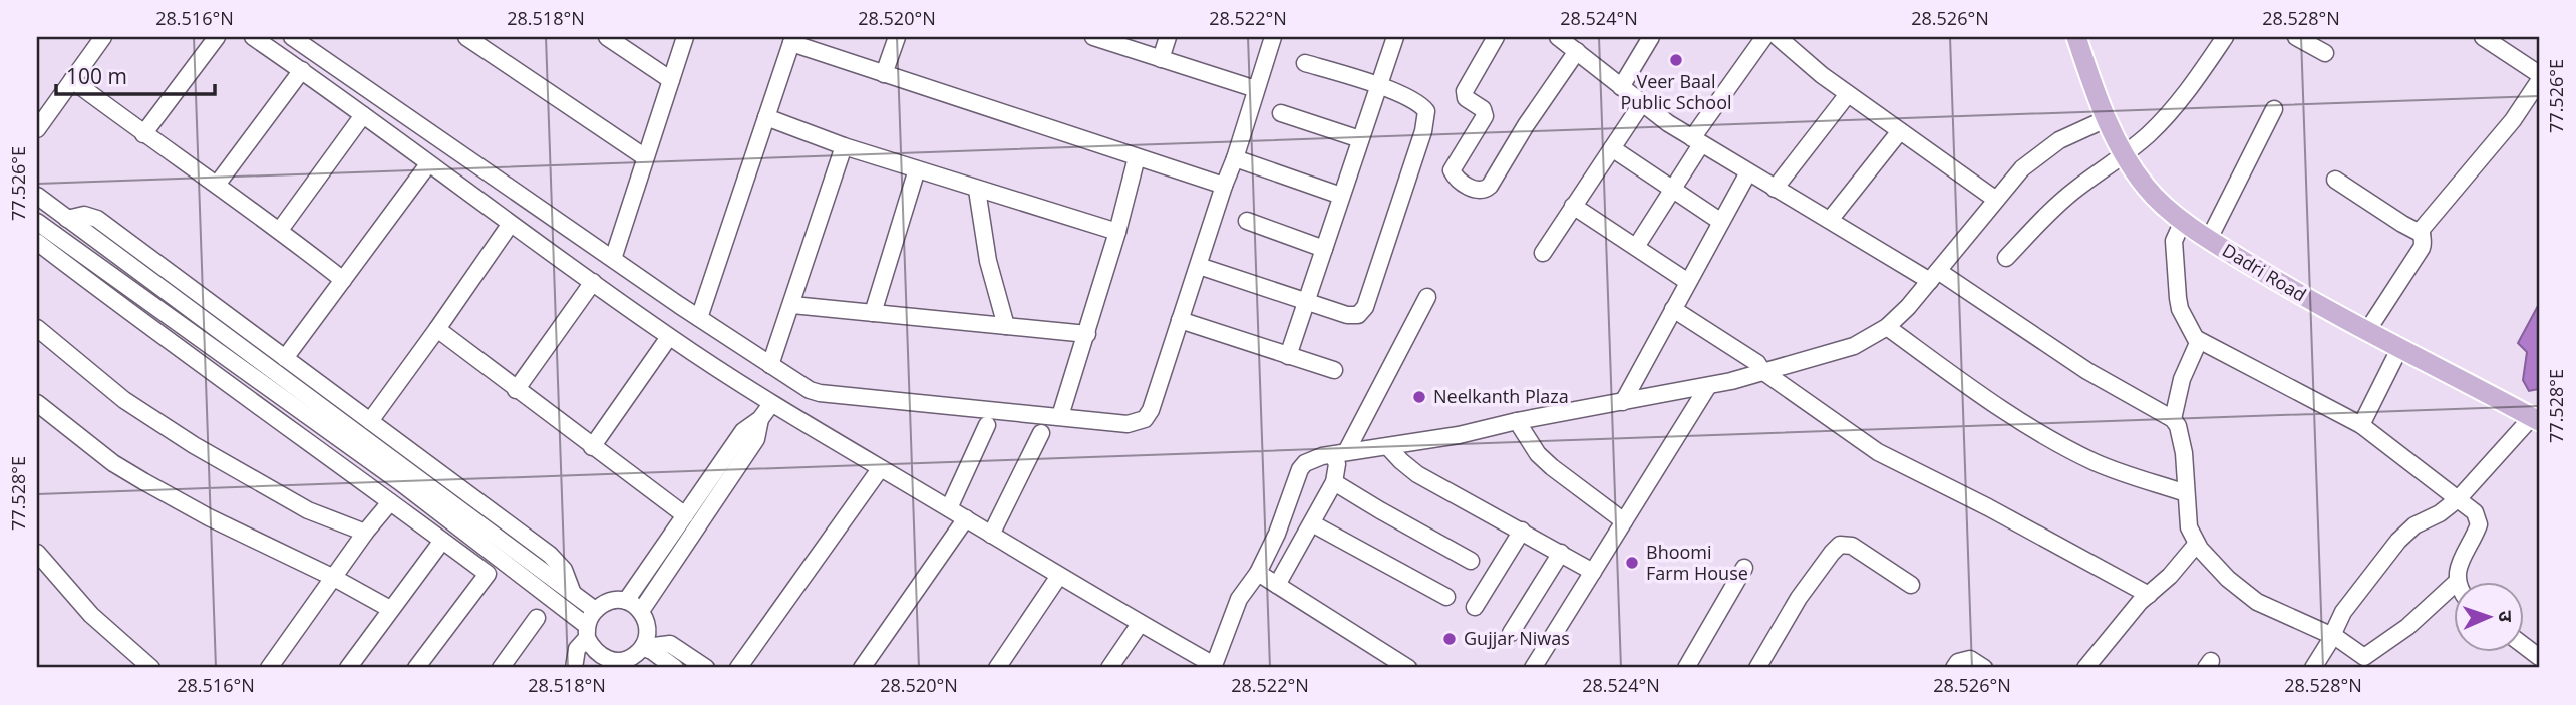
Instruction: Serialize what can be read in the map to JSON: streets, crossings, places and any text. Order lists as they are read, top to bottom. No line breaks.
{"streets":{"main road":["Dadri Road"]},"places":["Veer Baal Public School","Neelkanth Plaza","Bhoomi Farm House","Gujjar Niwas"],"scale_bar":"100 m","north":"right","coordinates":["28.516°N","28.518°N","28.520°N","28.522°N","28.524°N","28.526°N","28.528°N","77.526°E","77.528°E"]}
